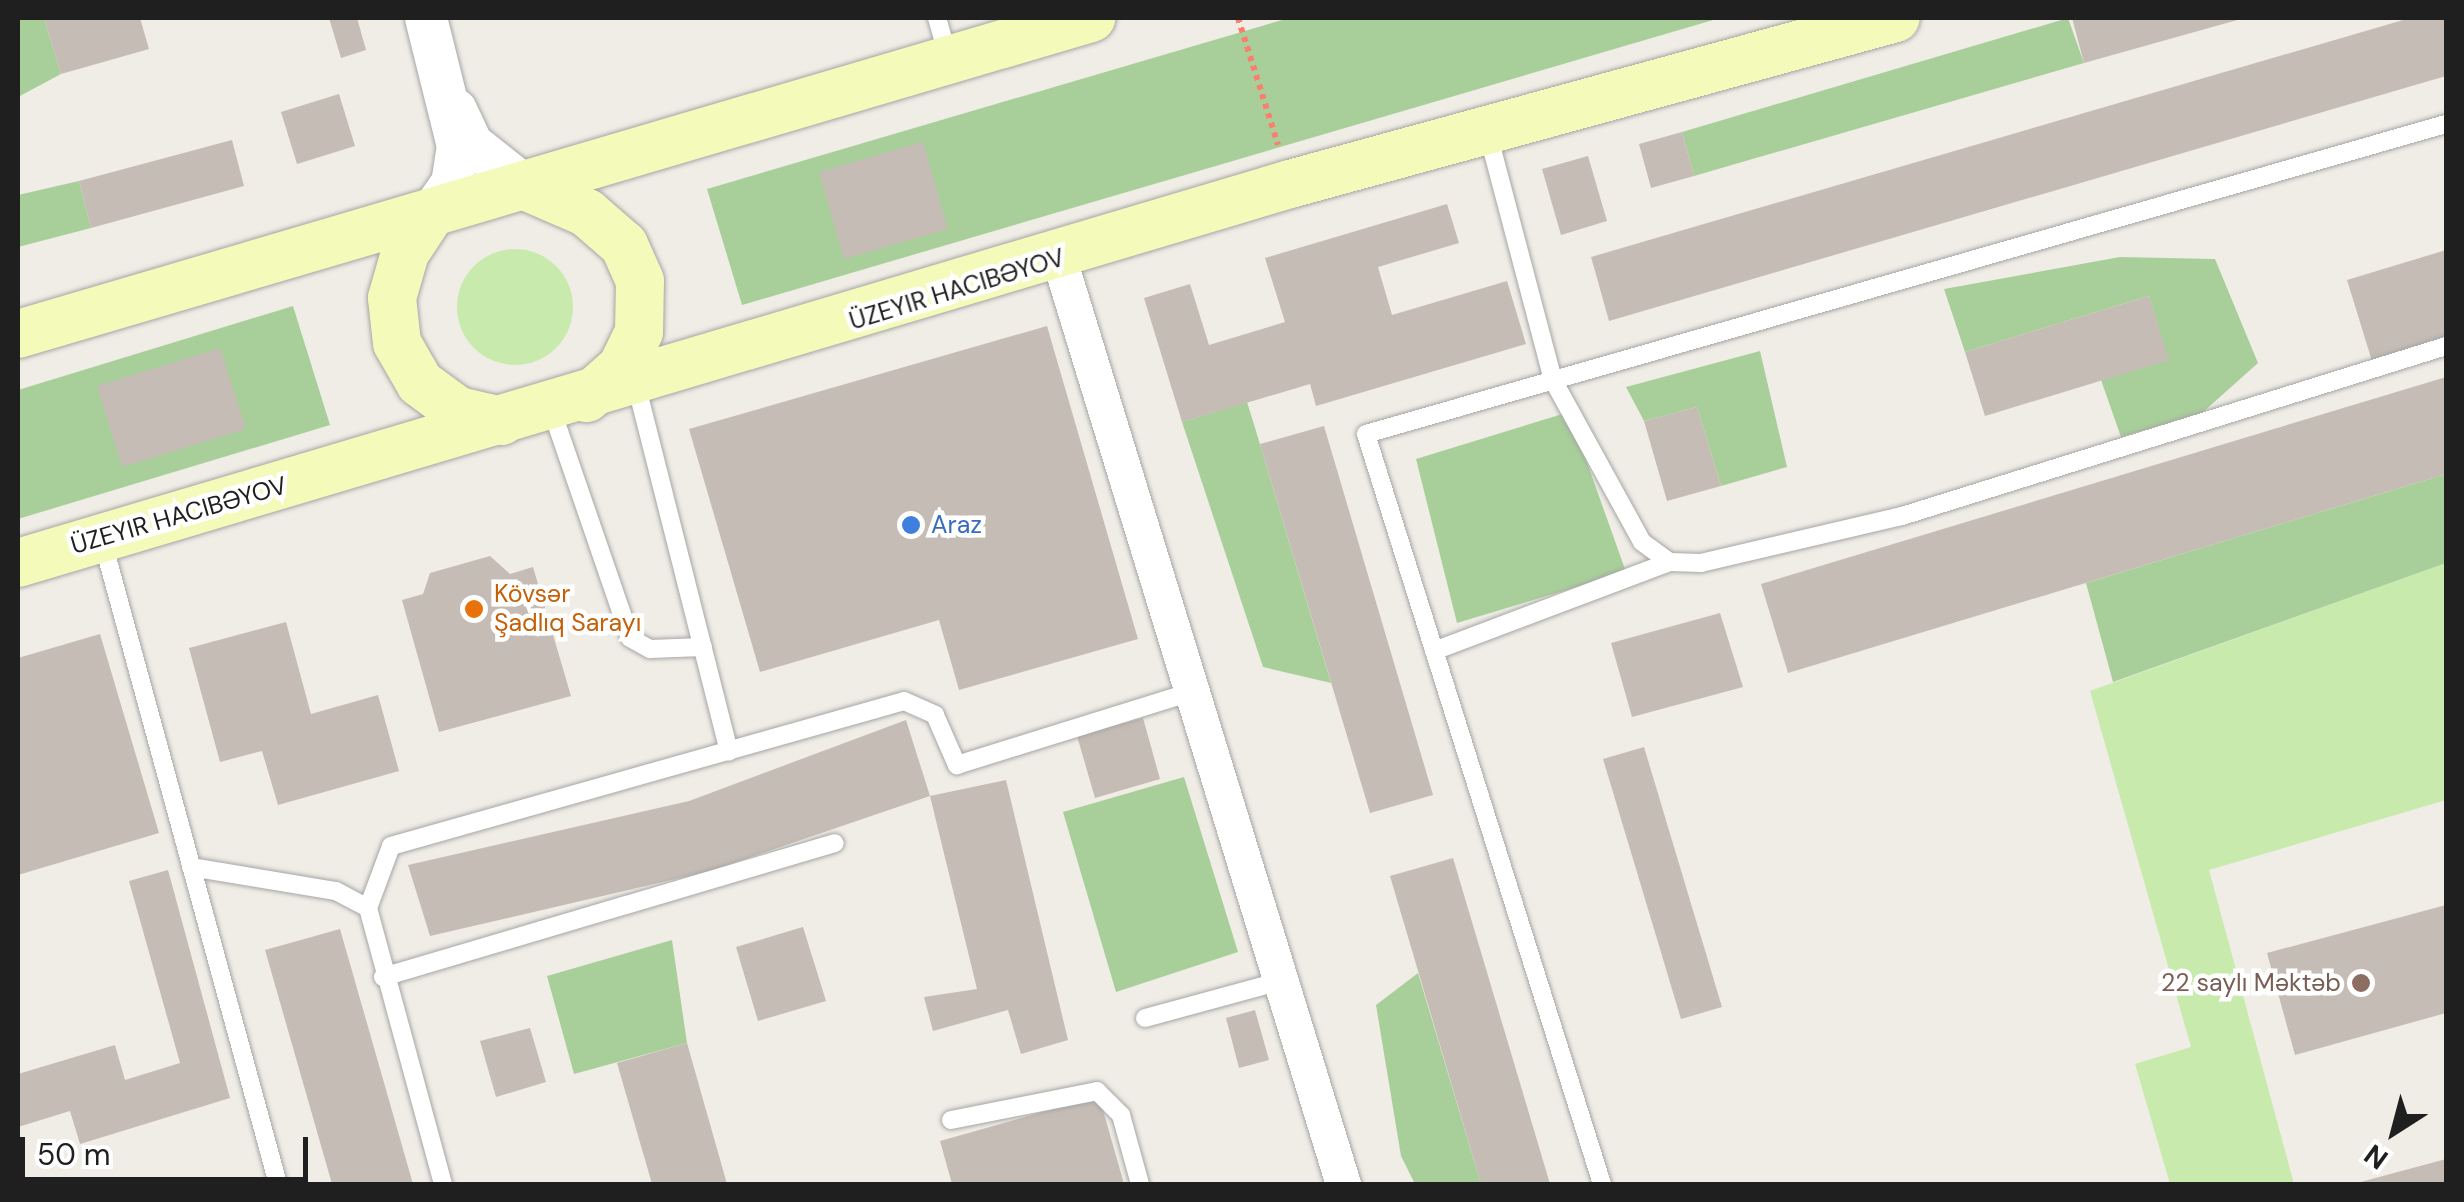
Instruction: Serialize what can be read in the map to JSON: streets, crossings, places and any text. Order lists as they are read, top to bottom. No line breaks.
{"places":["Araz","Kövsər Şadlıq Sarayı","22 saylı Məktəb"],"scale_bar":"50 m","north":"bottom left"}
